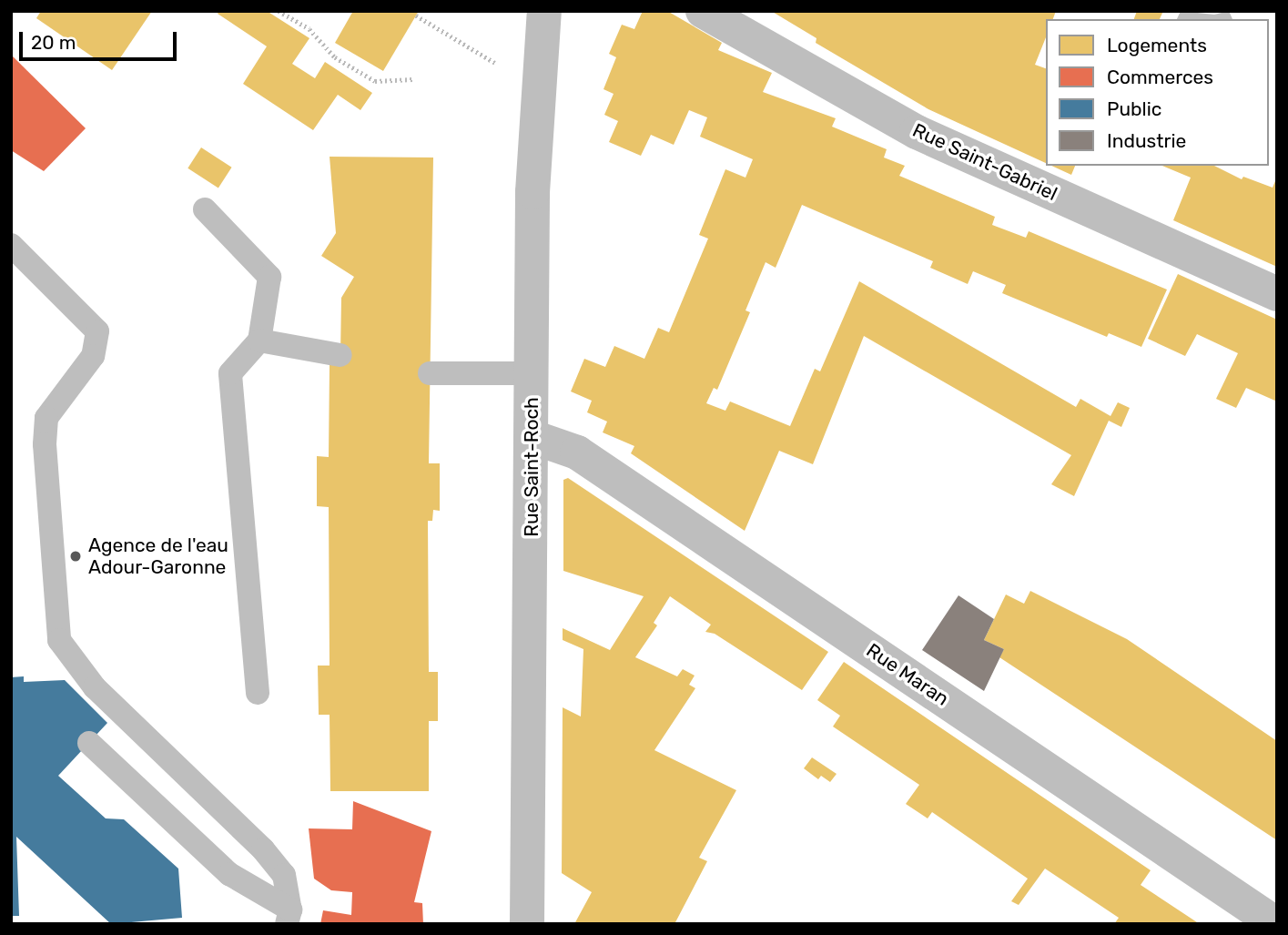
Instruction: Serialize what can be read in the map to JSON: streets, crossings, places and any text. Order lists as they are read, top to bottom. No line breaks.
{"streets":{"street":["Rue Saint-Gabriel","Rue Saint-Roch","Rue Maran"]},"crossings":[["Rue Saint-Roch","Rue Maran"]],"places":["Agence de l'eau Adour-Garonne"],"legend":["Logements","Commerces","Public","Industrie"],"scale_bar":"20 m"}
